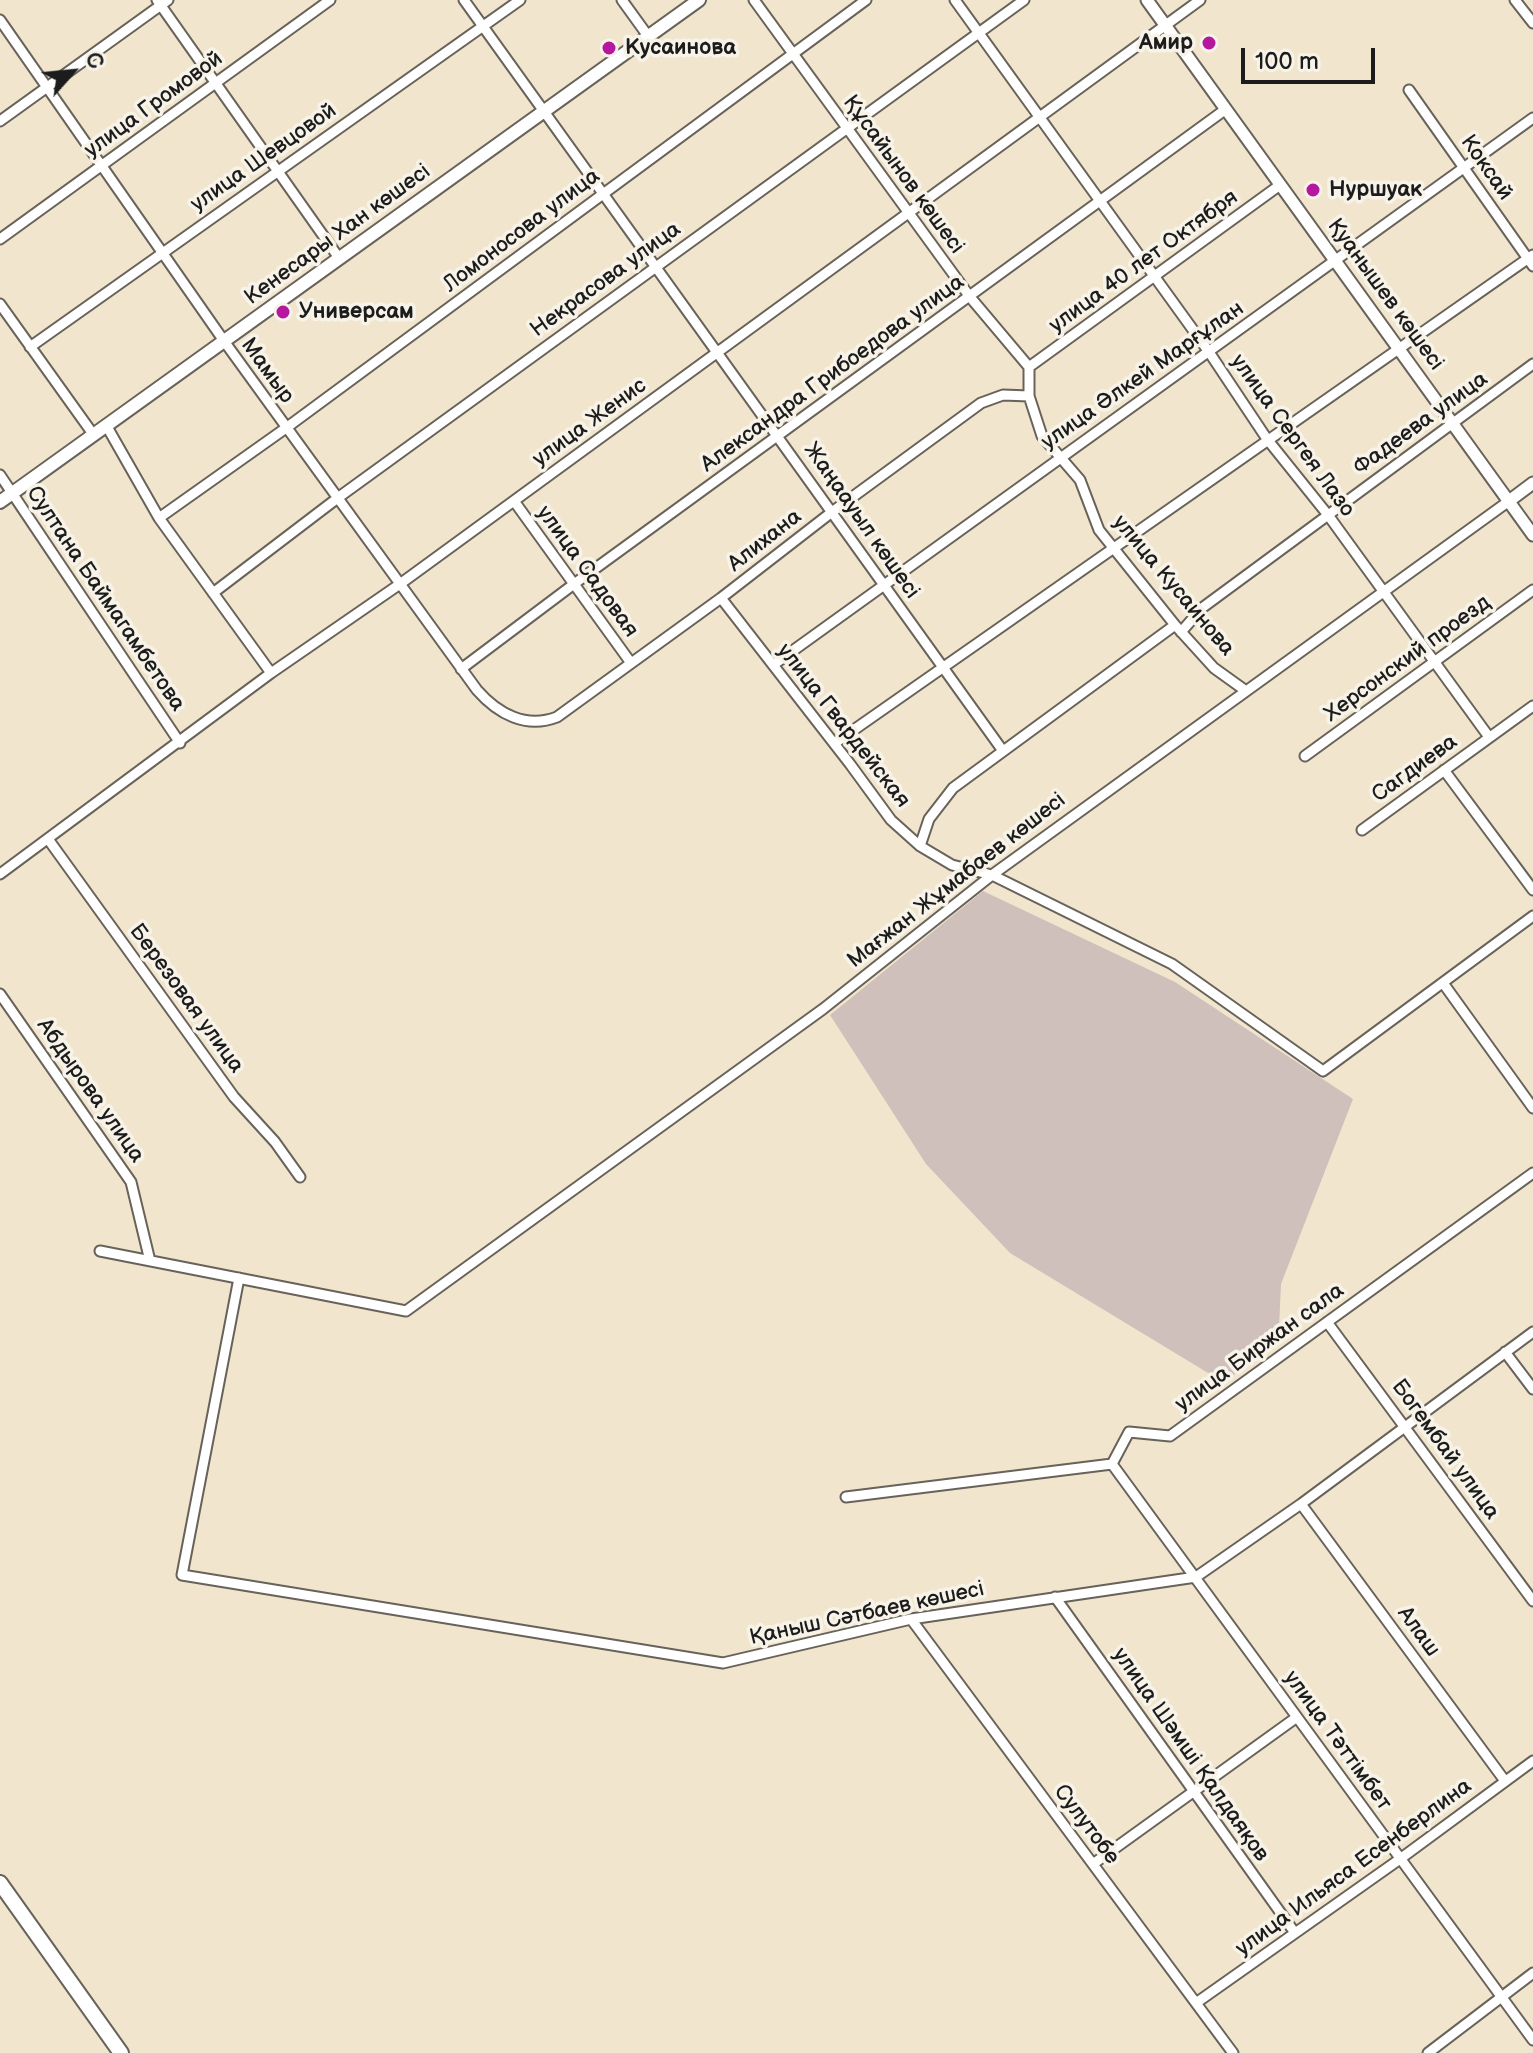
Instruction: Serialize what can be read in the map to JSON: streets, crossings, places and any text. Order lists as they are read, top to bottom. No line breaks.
{"streets":{"main road":["Кенесары Хан көшесі"],"street":["улица Громовой","улица Шевцовой","Коксай","Құсайынов көшесі","Ломоносова улица","улица 40 лет Октября","Некрасова улица","Қуанышев көшесі","Мамыр","Александра Грибоедова улица","улица Әлкей Марғұлан","улица Женис","Фадеева улица","улица Сергея Лазо","Жаңаауыл көшесі","Алихана","улица Садовая","улица Кусаинова","Султана Баймагамбетова","Херсонский проезд","улица Гвардейская","Сагдиева","Мағжан Жұмабаев көшесі","Березовая улица","Абдырова улица","улица Биржан сала","Богембай улица","Қаныш Сәтбаев көшесі","Алаш","улица Тәттімбет","улица Шәмші Қалдаяқов","Сулутобе","улица Ильяса Есенберлина"]},"crossings":[["улица Громовой","Мамыр"],["улица Шевцовой","Мамыр"],["улица Шевцовой","Жаңаауыл көшесі"],["Коксай","улица Әлкей Марғұлан"],["Құсайынов көшесі","Ломоносова улица"],["Құсайынов көшесі","улица 40 лет Октября"],["Құсайынов көшесі","Некрасова улица"],["Құсайынов көшесі","Александра Грибоедова улица"],["Құсайынов көшесі","улица Женис"],["Құсайынов көшесі","улица Кусаинова"],["Ломоносова улица","Мамыр"],["Ломоносова улица","Жаңаауыл көшесі"],["Кенесары Хан көшесі","Мамыр"],["Кенесары Хан көшесі","Жаңаауыл көшесі"],["Кенесары Хан көшесі","Султана Баймагамбетова"],["улица 40 лет Октября","Қуанышев көшесі"],["улица 40 лет Октября","улица Сергея Лазо"],["улица 40 лет Октября","улица Кусаинова"],["Некрасова улица","Мамыр"],["Некрасова улица","улица Сергея Лазо"],["Некрасова улица","Жаңаауыл көшесі"],["Қуанышев көшесі","Александра Грибоедова улица"],["Қуанышев көшесі","улица Әлкей Марғұлан"],["Қуанышев көшесі","улица Женис"],["Қуанышев көшесі","Фадеева улица"],["Қуанышев көшесі","Мағжан Жұмабаев көшесі"],["Мамыр","Александра Грибоедова улица"],["Мамыр","улица Женис"],["Мамыр","Алихана"],["Александра Грибоедова улица","улица Сергея Лазо"],["Александра Грибоедова улица","Жаңаауыл көшесі"],["Александра Грибоедова улица","улица Садовая"],["улица Әлкей Марғұлан","улица Сергея Лазо"],["улица Әлкей Марғұлан","Жаңаауыл көшесі"],["улица Әлкей Марғұлан","улица Кусаинова"],["улица Әлкей Марғұлан","улица Гвардейская"],["улица Женис","улица Сергея Лазо"],["улица Женис","Жаңаауыл көшесі"],["улица Женис","улица Садовая"],["улица Женис","Султана Баймагамбетова"],["улица Женис","Березовая улица"],["Фадеева улица","улица Сергея Лазо"],["Фадеева улица","Жаңаауыл көшесі"],["Фадеева улица","улица Кусаинова"],["Фадеева улица","улица Гвардейская"],["улица Сергея Лазо","Херсонский проезд"],["улица Сергея Лазо","Сагдиева"],["улица Сергея Лазо","Мағжан Жұмабаев көшесі"],["Жаңаауыл көшесі","Алихана"],["Алихана","улица Садовая"],["Алихана","улица Кусаинова"],["Алихана","улица Гвардейская"],["улица Кусаинова","Мағжан Жұмабаев көшесі"],["улица Гвардейская","Мағжан Жұмабаев көшесі"],["Мағжан Жұмабаев көшесі","Қаныш Сәтбаев көшесі"],["улица Биржан сала","Богембай улица"],["улица Биржан сала","улица Тәттімбет"],["Богембай улица","Қаныш Сәтбаев көшесі"],["Қаныш Сәтбаев көшесі","Алаш"],["Қаныш Сәтбаев көшесі","улица Тәттімбет"],["Қаныш Сәтбаев көшесі","улица Шәмші Қалдаяқов"],["Қаныш Сәтбаев көшесі","Сулутобе"],["Алаш","улица Ильяса Есенберлина"],["улица Тәттімбет","улица Ильяса Есенберлина"],["улица Шәмші Қалдаяқов","улица Ильяса Есенберлина"],["Сулутобе","улица Ильяса Есенберлина"]],"places":["Амир","Кусаинова","Нуршуак","Универсам"],"scale_bar":"100 m","north":"top right"}
